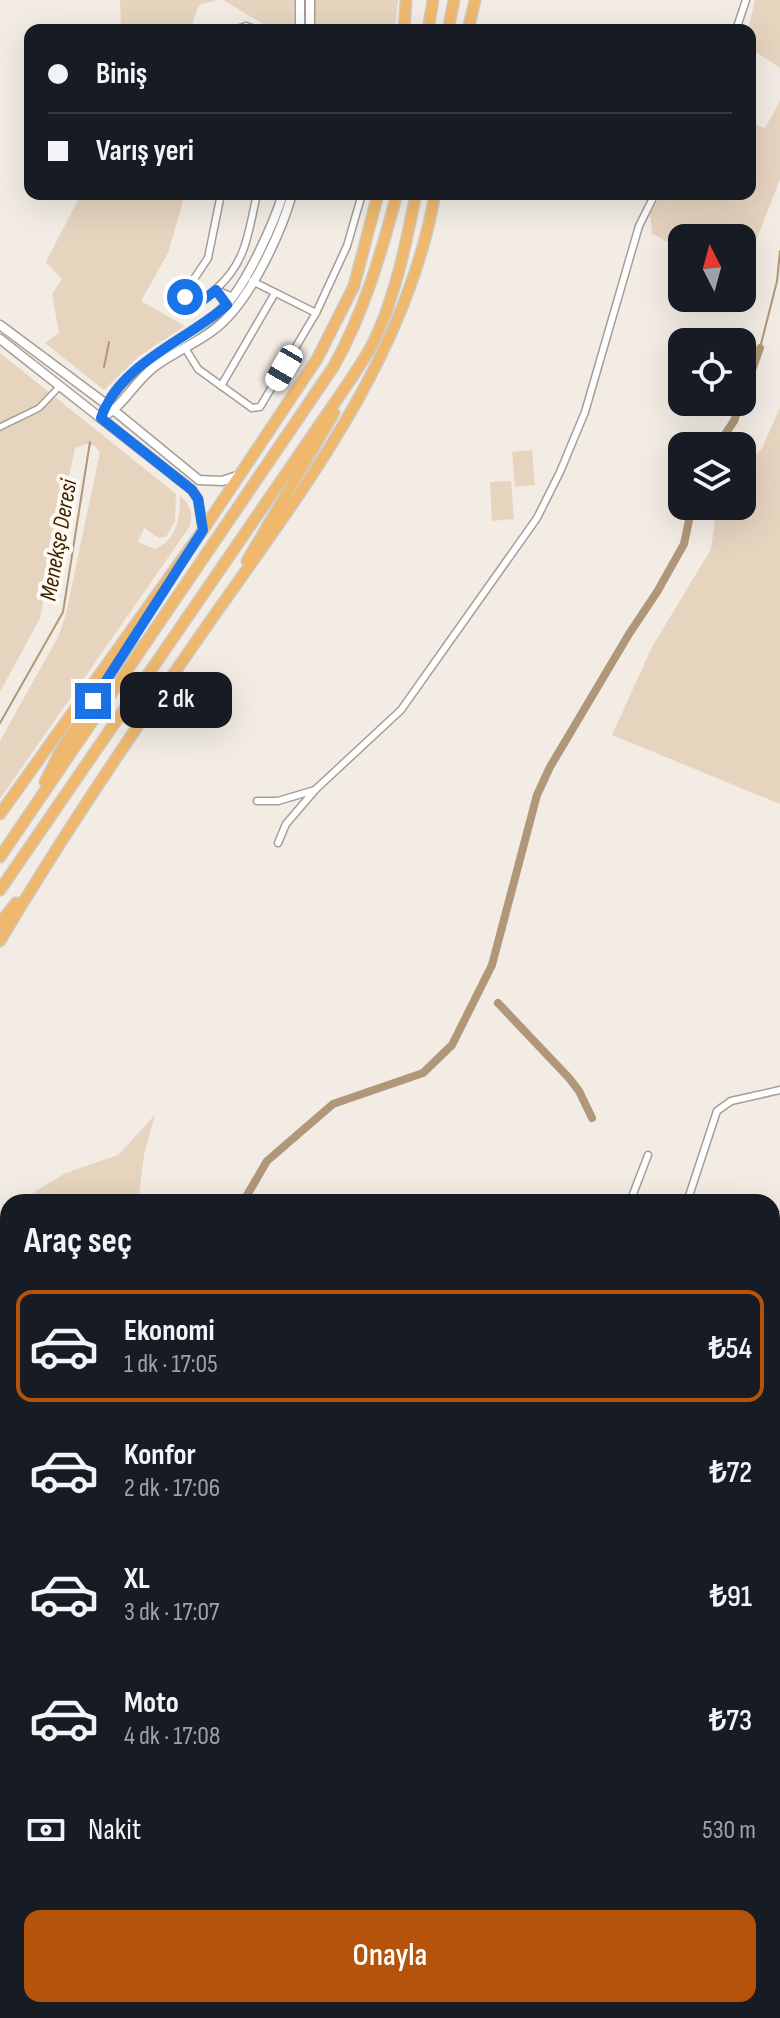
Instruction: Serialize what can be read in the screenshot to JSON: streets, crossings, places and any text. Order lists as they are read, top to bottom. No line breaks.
{"water":["Menekşe Deresi"],"north":"top","page":{"banner":["Biniş","Varış yeri"],"bubble":"2 dk","heading":"Araç seç","list":[{"name":"Ekonomi","note":"1 dk · 17:05","value":"₺54"},{"name":"Konfor","note":"2 dk · 17:06","value":"₺72"},{"name":"XL","note":"3 dk · 17:07","value":"₺91"},{"name":"Moto","note":"4 dk · 17:08","value":"₺73"}],"pay":["Nakit","530 m"],"buttons":"Onayla"}}
